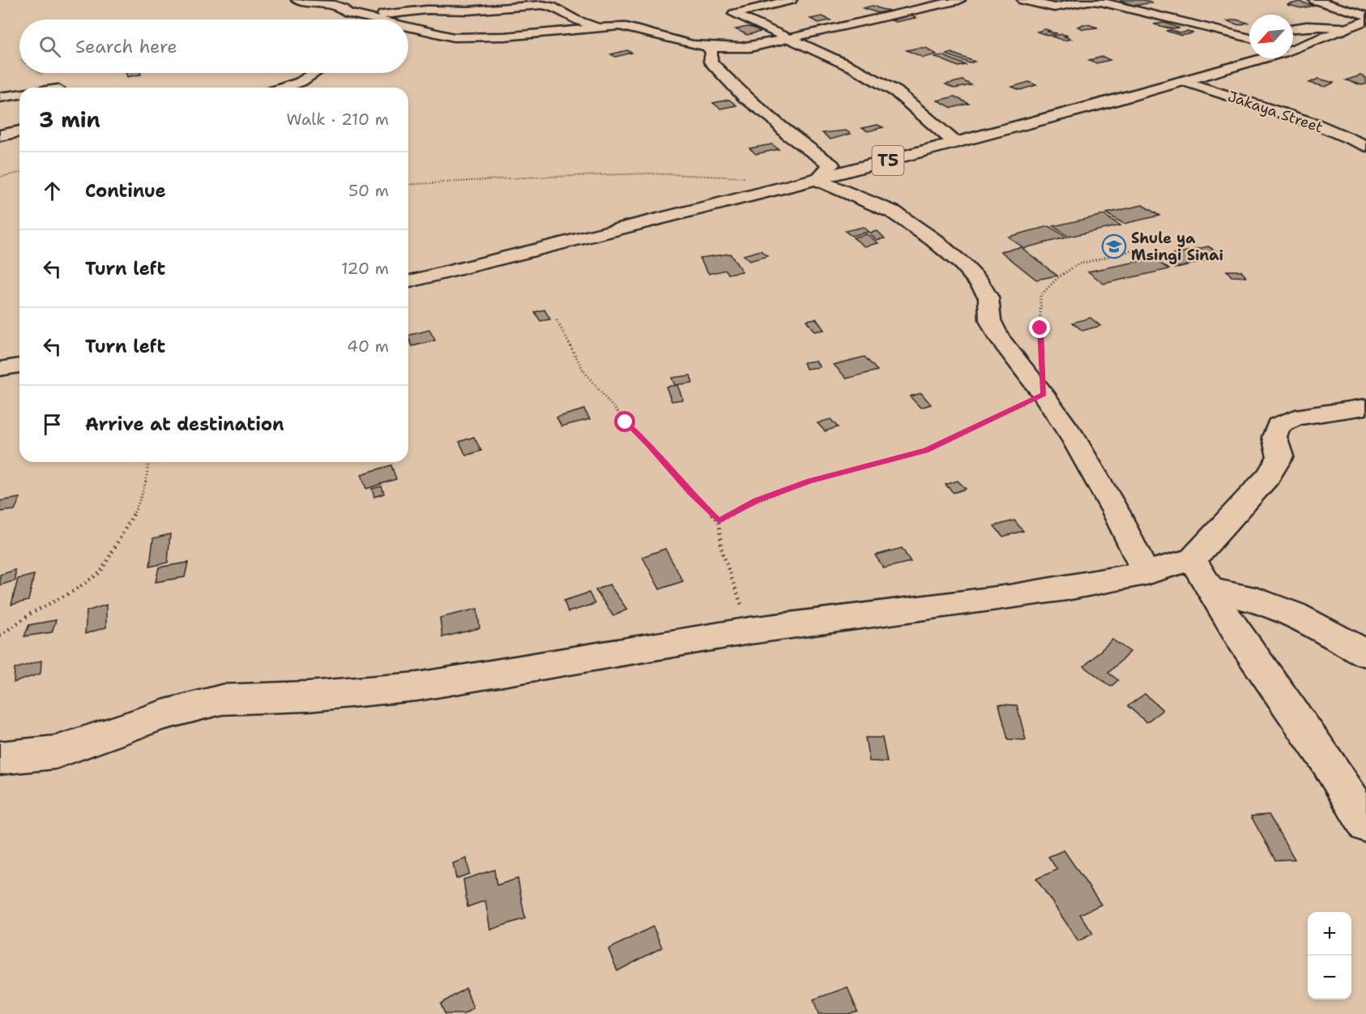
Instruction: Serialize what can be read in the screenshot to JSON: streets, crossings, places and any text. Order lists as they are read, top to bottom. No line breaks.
{"streets":{"main road":["Jakaya Street","T5"]},"crossings":[["Jakaya Street","T5"]],"places":{"school or university":["Shule ya Msingi Sinai"]},"north":"bottom left","page":{"search":"Search here","heading":["3 min","Walk · 210 m"],"list":[["Continue","50 m"],["Turn left","120 m"],["Turn left","40 m"],"Arrive at destination"],"map_buttons":["+","−"]}}
